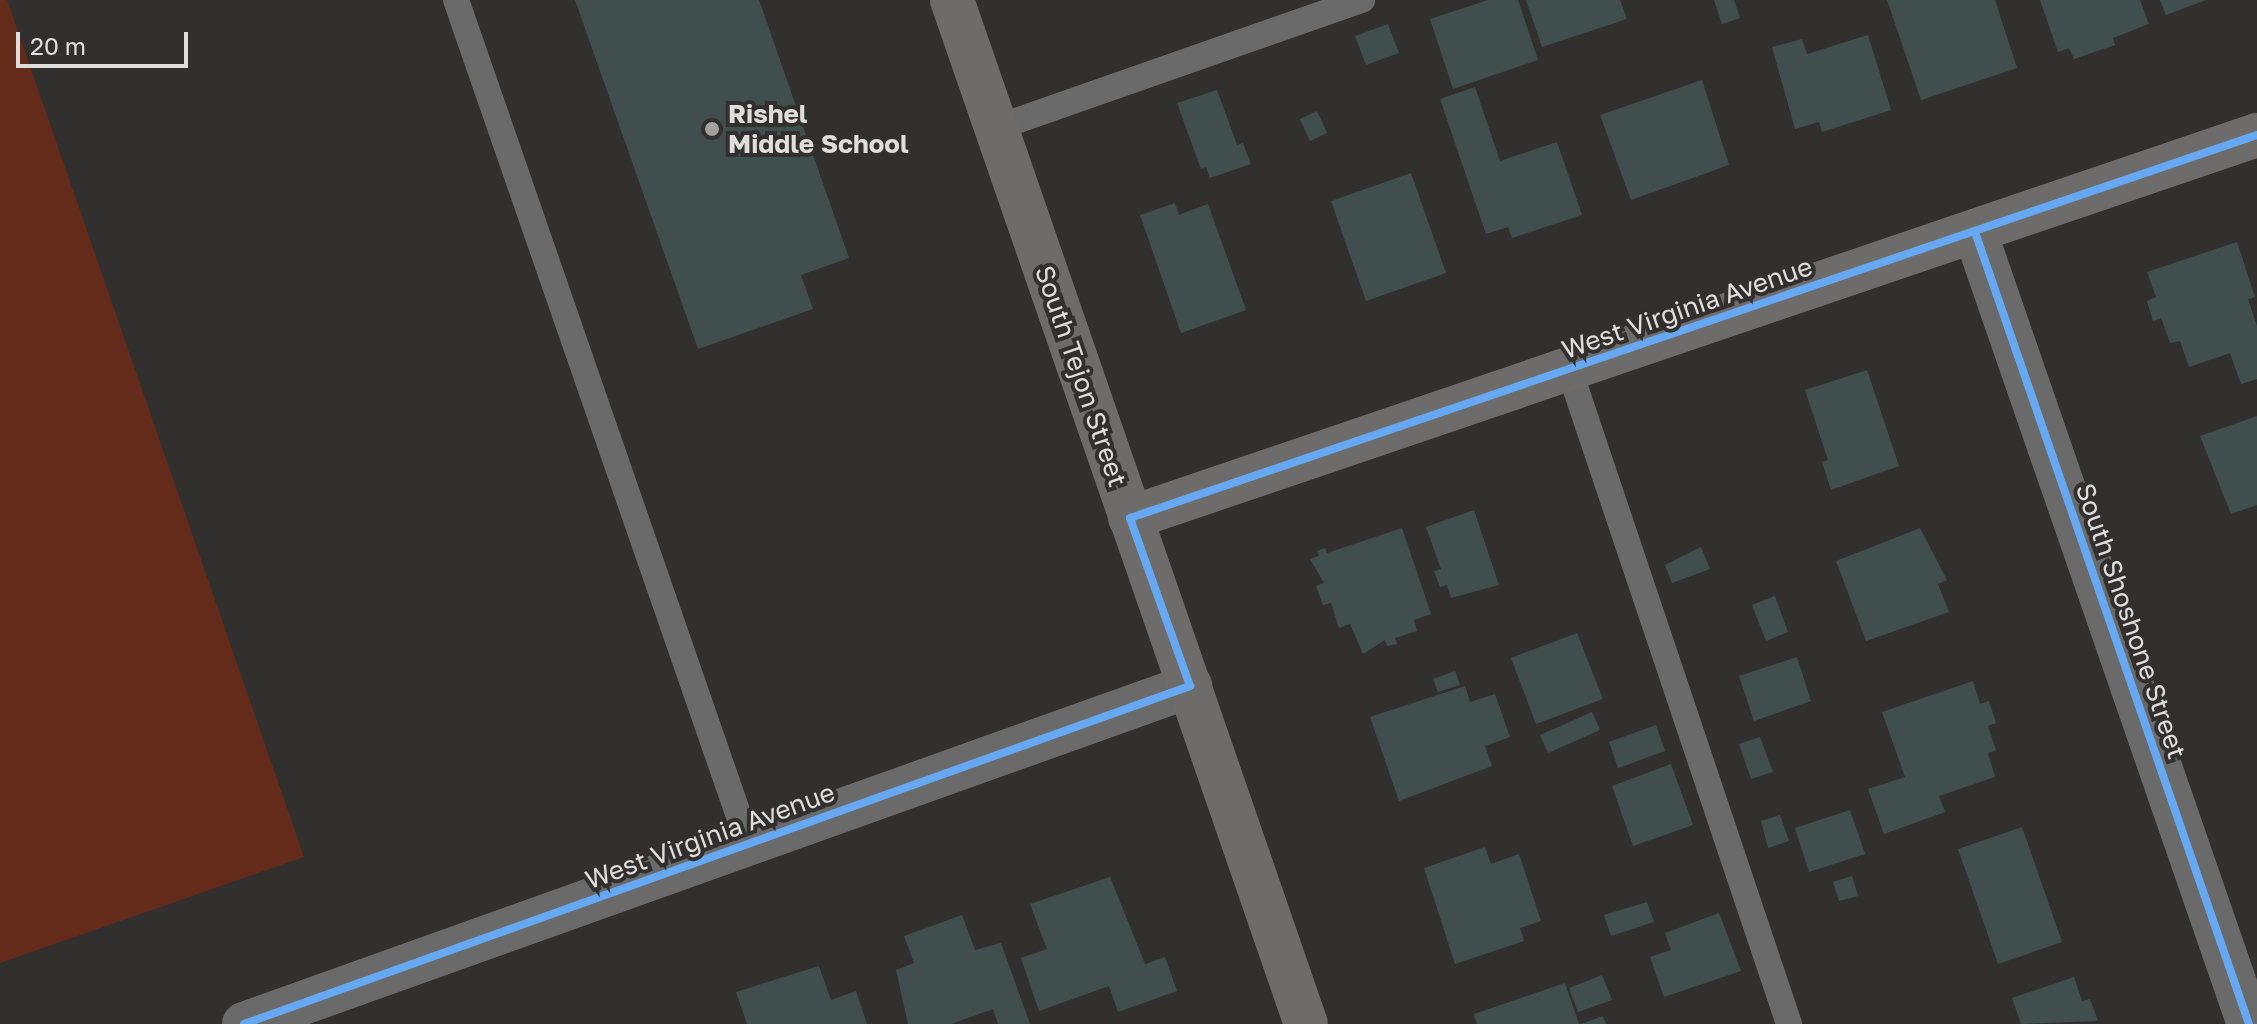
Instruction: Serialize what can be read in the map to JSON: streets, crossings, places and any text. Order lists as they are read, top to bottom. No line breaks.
{"streets":{"street":["West Virginia Avenue","South Tejon Street","South Shoshone Street"]},"crossings":[["West Virginia Avenue","South Tejon Street"],["West Virginia Avenue","South Shoshone Street"]],"places":["Rishel Middle School"],"scale_bar":"20 m"}
